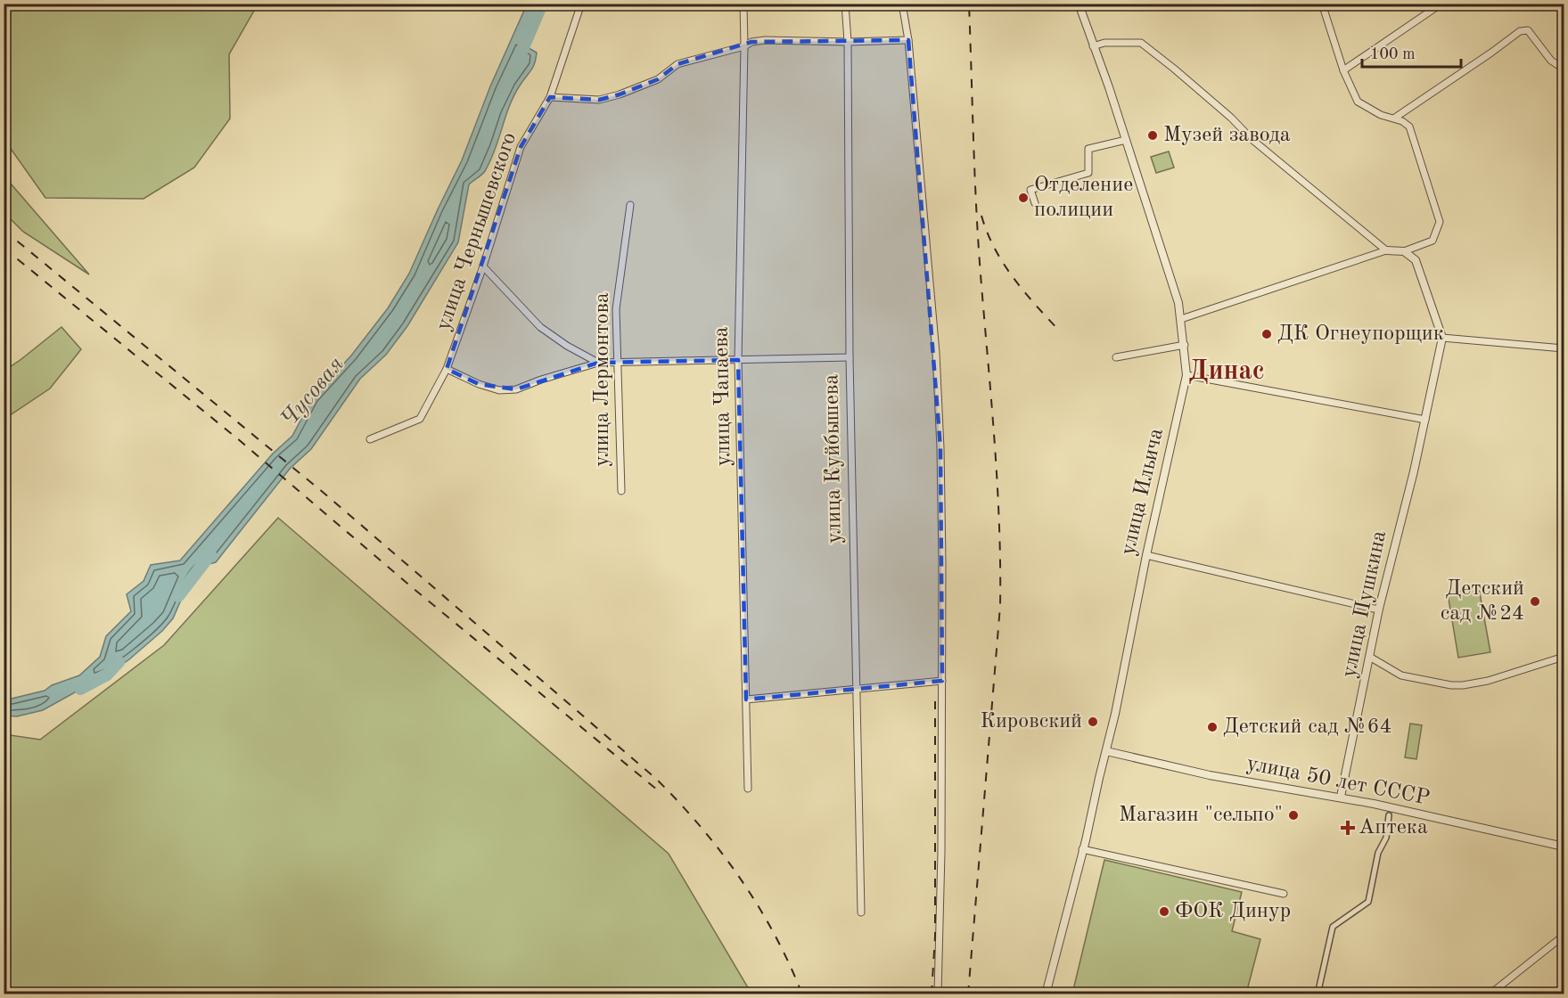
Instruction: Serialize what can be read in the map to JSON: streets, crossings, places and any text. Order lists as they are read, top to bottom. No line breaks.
{"streets":{"street":["улица Чернышевского","улица Лермонтова","улица Чапаева","улица Куйбышева","улица Ильича","улица Пушкина","улица 50 лет СССР"]},"crossings":[["улица Ильича","улица 50 лет СССР"],["улица Пушкина","улица 50 лет СССР"]],"districts":["Динас"],"water":["Чусовая"],"places":{"other":["Музей завода","Отделение полиции","ДК Огнеупорщик","Детский сад №24","Кировский","Детский сад №64","Магазин \"сельпо\"","ФОК Динур"],"health":["Аптека"]},"scale_bar":"100 m"}
